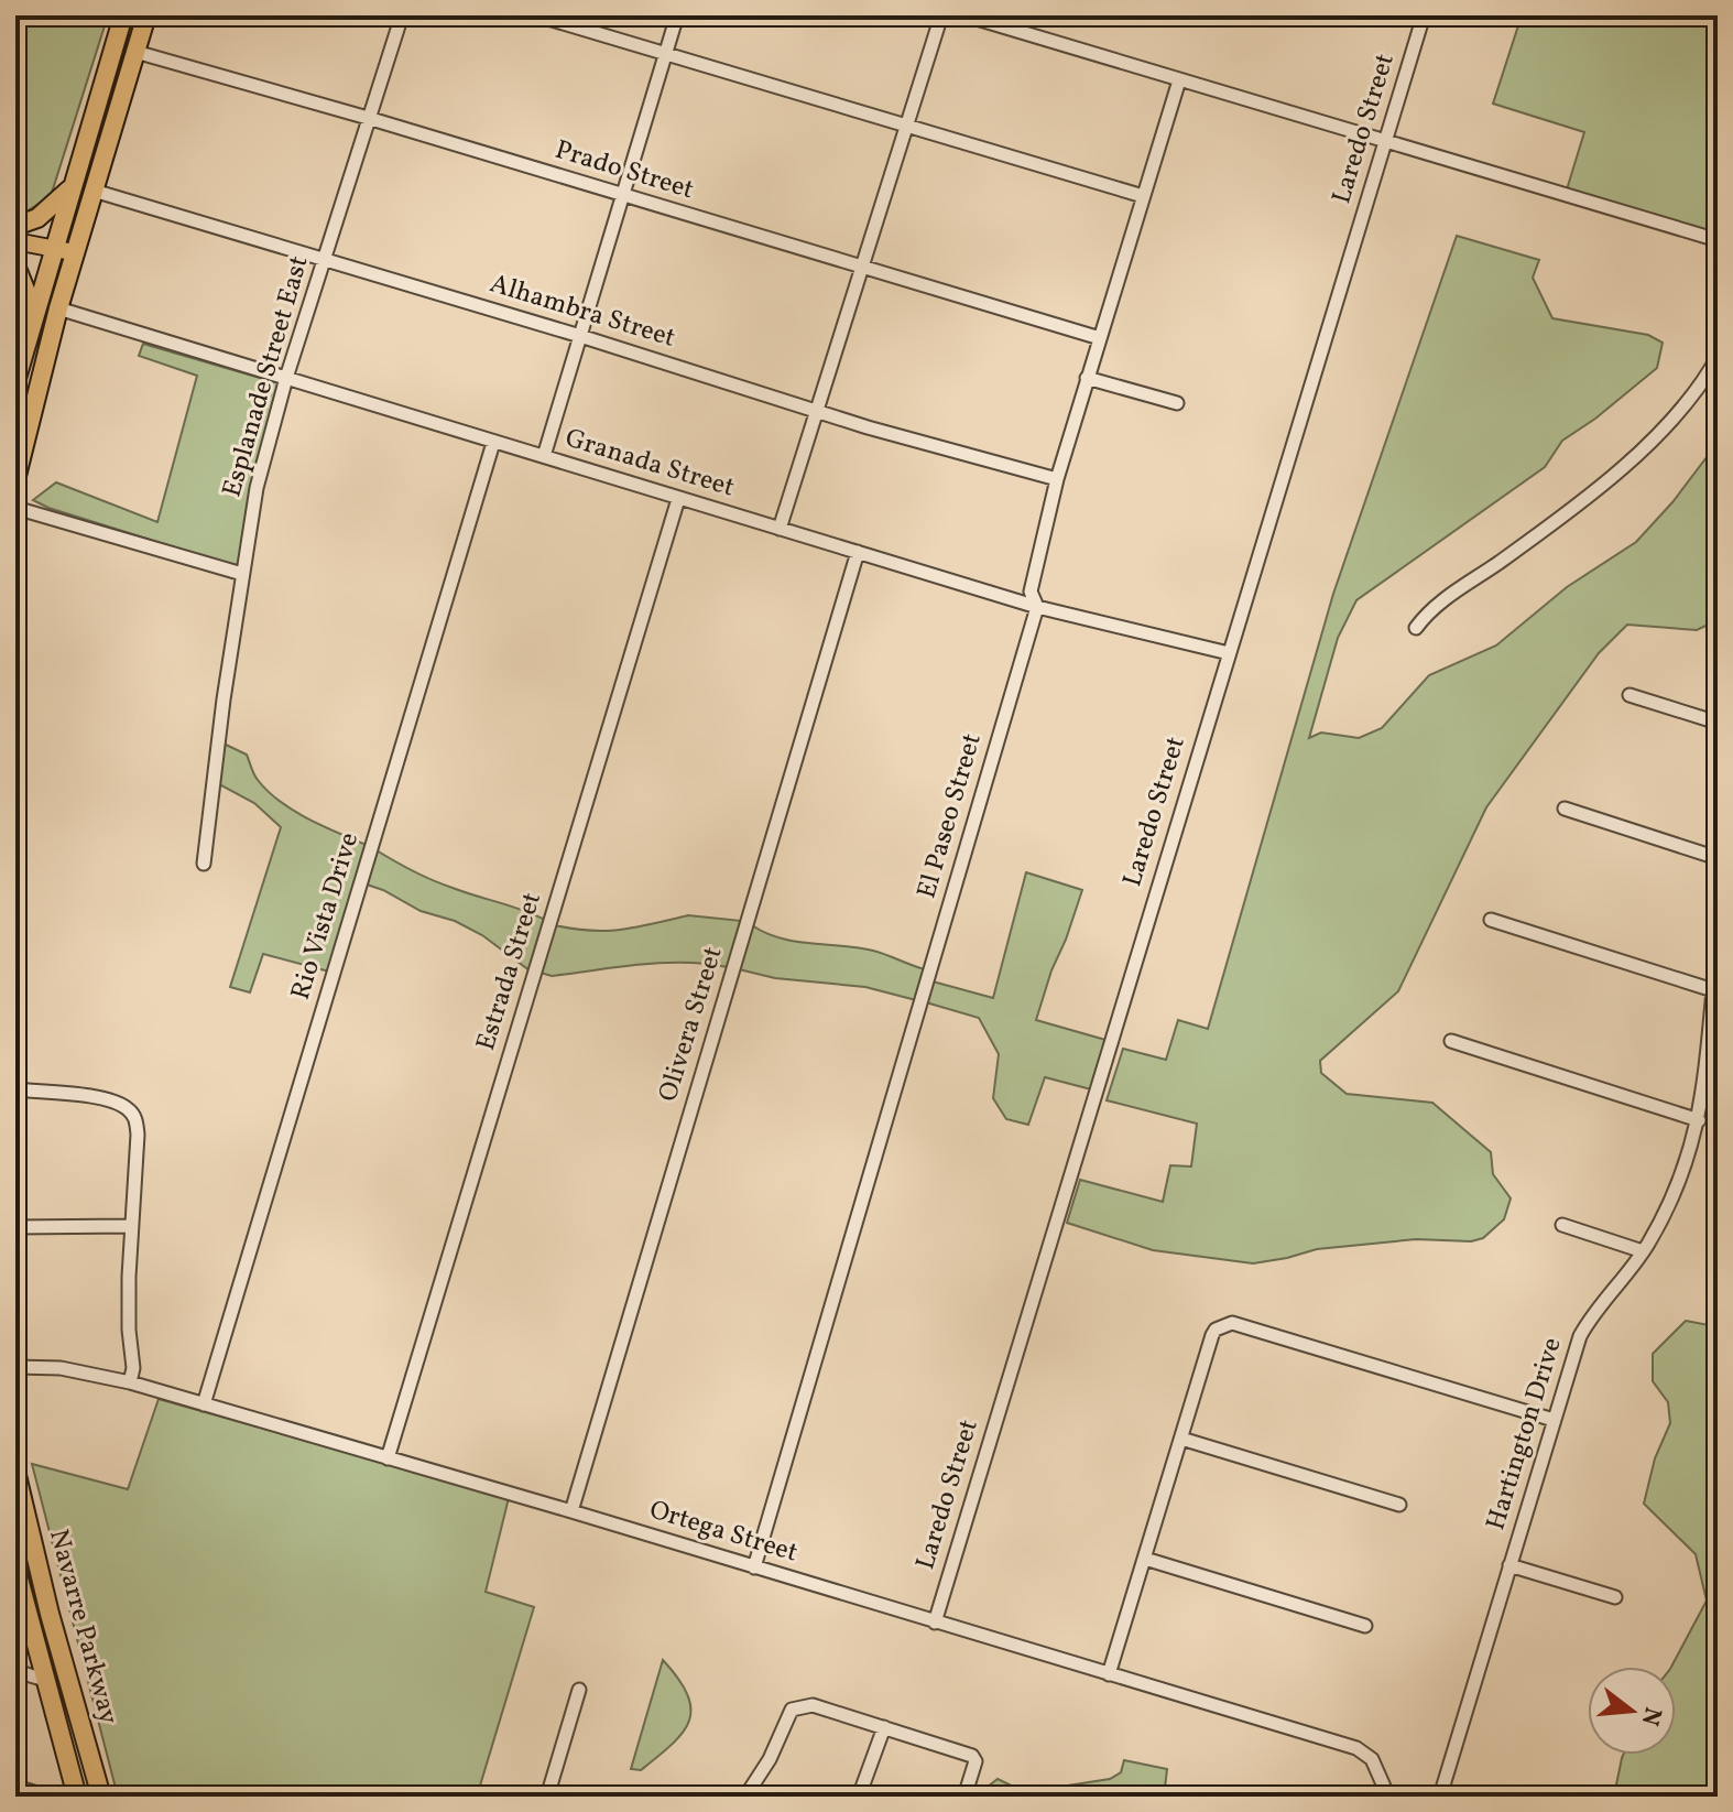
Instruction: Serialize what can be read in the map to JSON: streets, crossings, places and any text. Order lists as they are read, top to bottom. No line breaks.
{"streets":{"highway":["Navarre Parkway"],"street":["Laredo Street","Prado Street","Alhambra Street","Esplanade Street East","Granada Street","El Paseo Street","Rio Vista Drive","Estrada Street","Olivera Street","Hartington Drive","Ortega Street"]},"crossings":[["Laredo Street","Granada Street"],["Laredo Street","Ortega Street"],["Prado Street","Esplanade Street East"],["Prado Street","El Paseo Street"],["Alhambra Street","Esplanade Street East"],["Alhambra Street","El Paseo Street"],["Esplanade Street East","Granada Street"],["Granada Street","El Paseo Street"],["Granada Street","Rio Vista Drive"],["Granada Street","Estrada Street"],["Granada Street","Olivera Street"],["El Paseo Street","Ortega Street"],["Rio Vista Drive","Ortega Street"],["Estrada Street","Ortega Street"],["Olivera Street","Ortega Street"]],"north":"right"}
